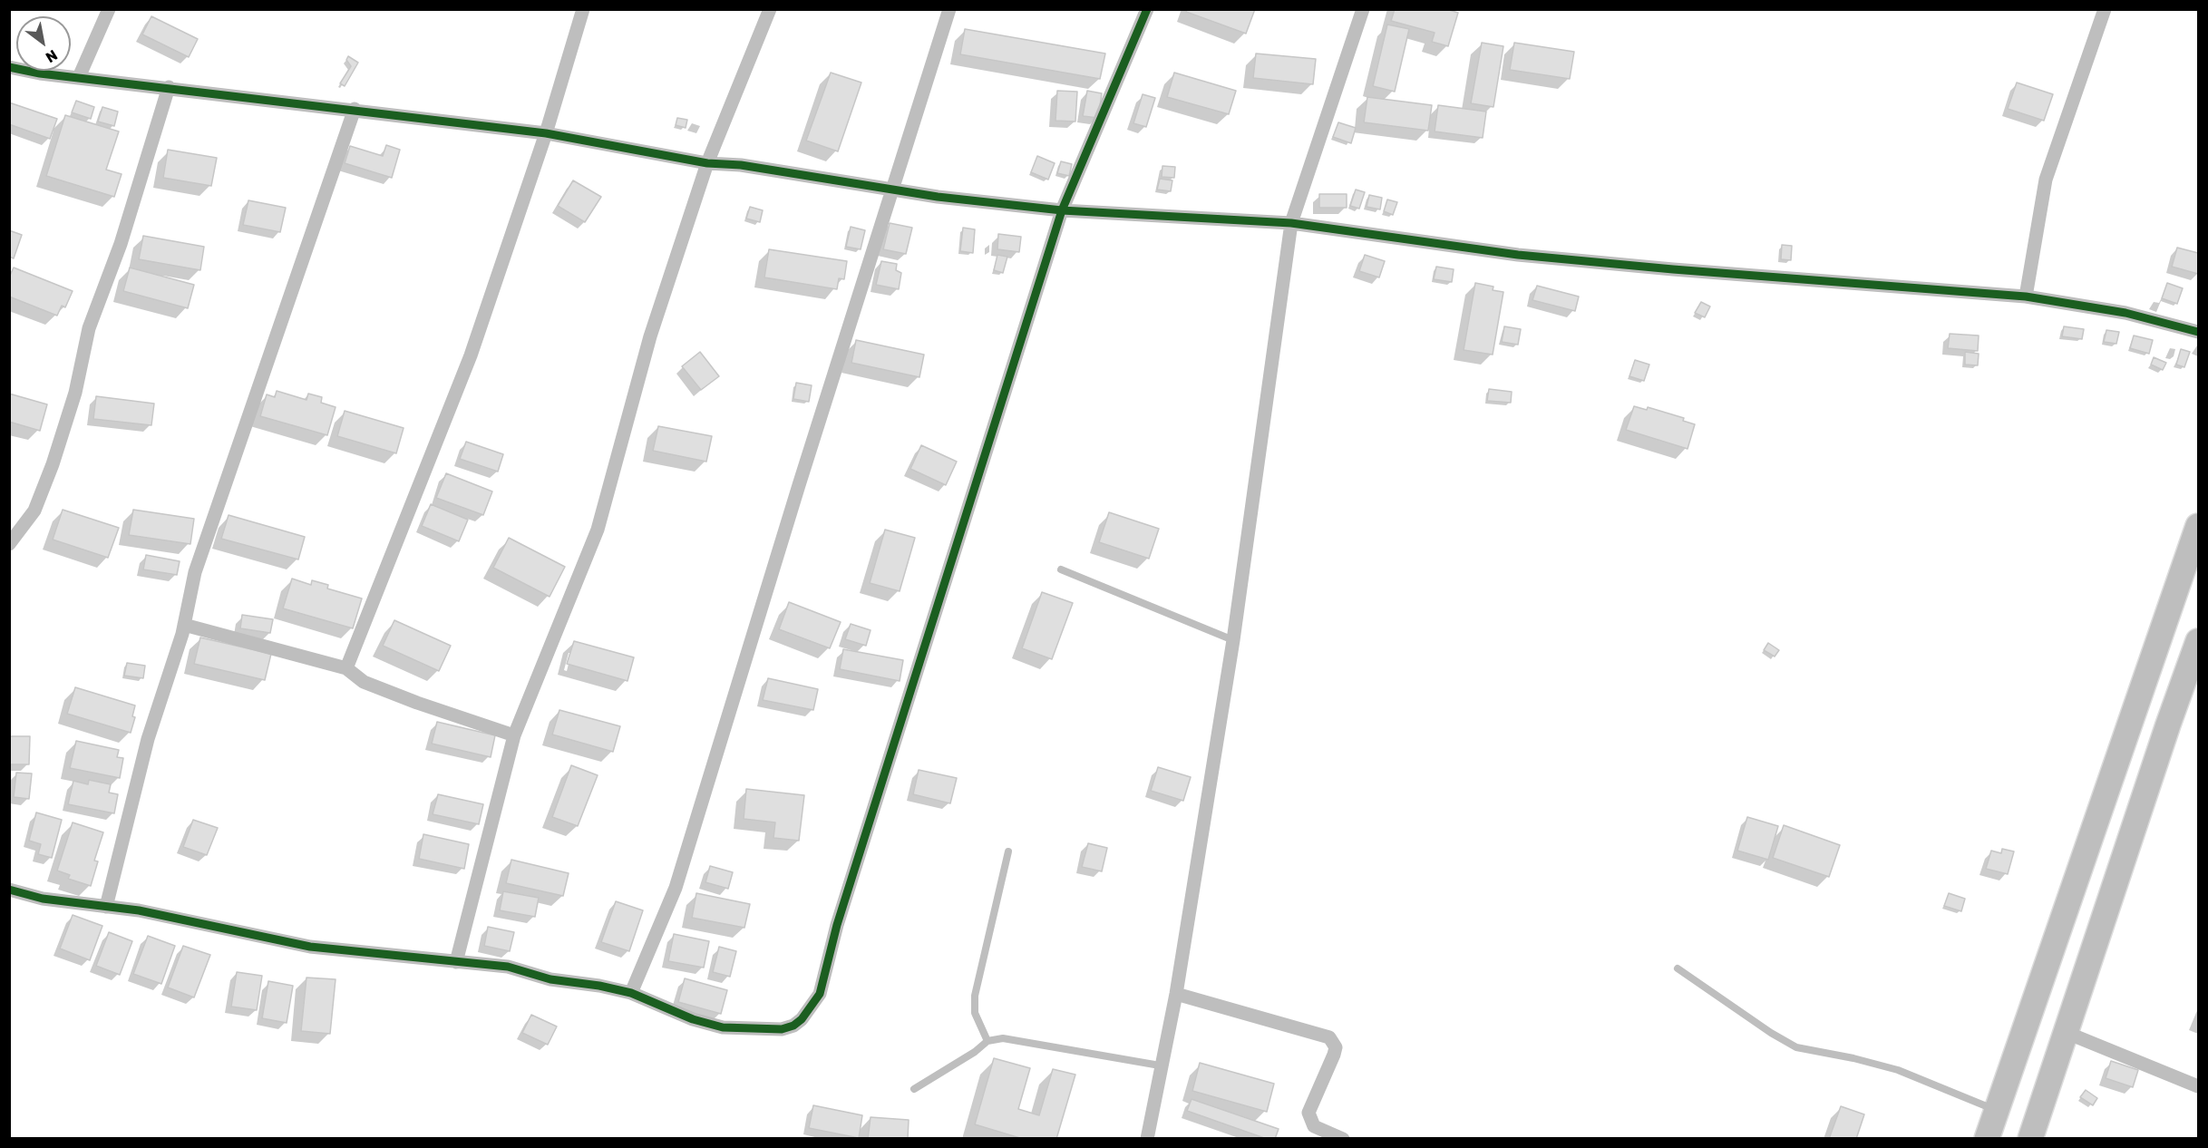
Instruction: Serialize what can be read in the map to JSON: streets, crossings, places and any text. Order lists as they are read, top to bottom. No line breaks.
{"north":"bottom right"}
